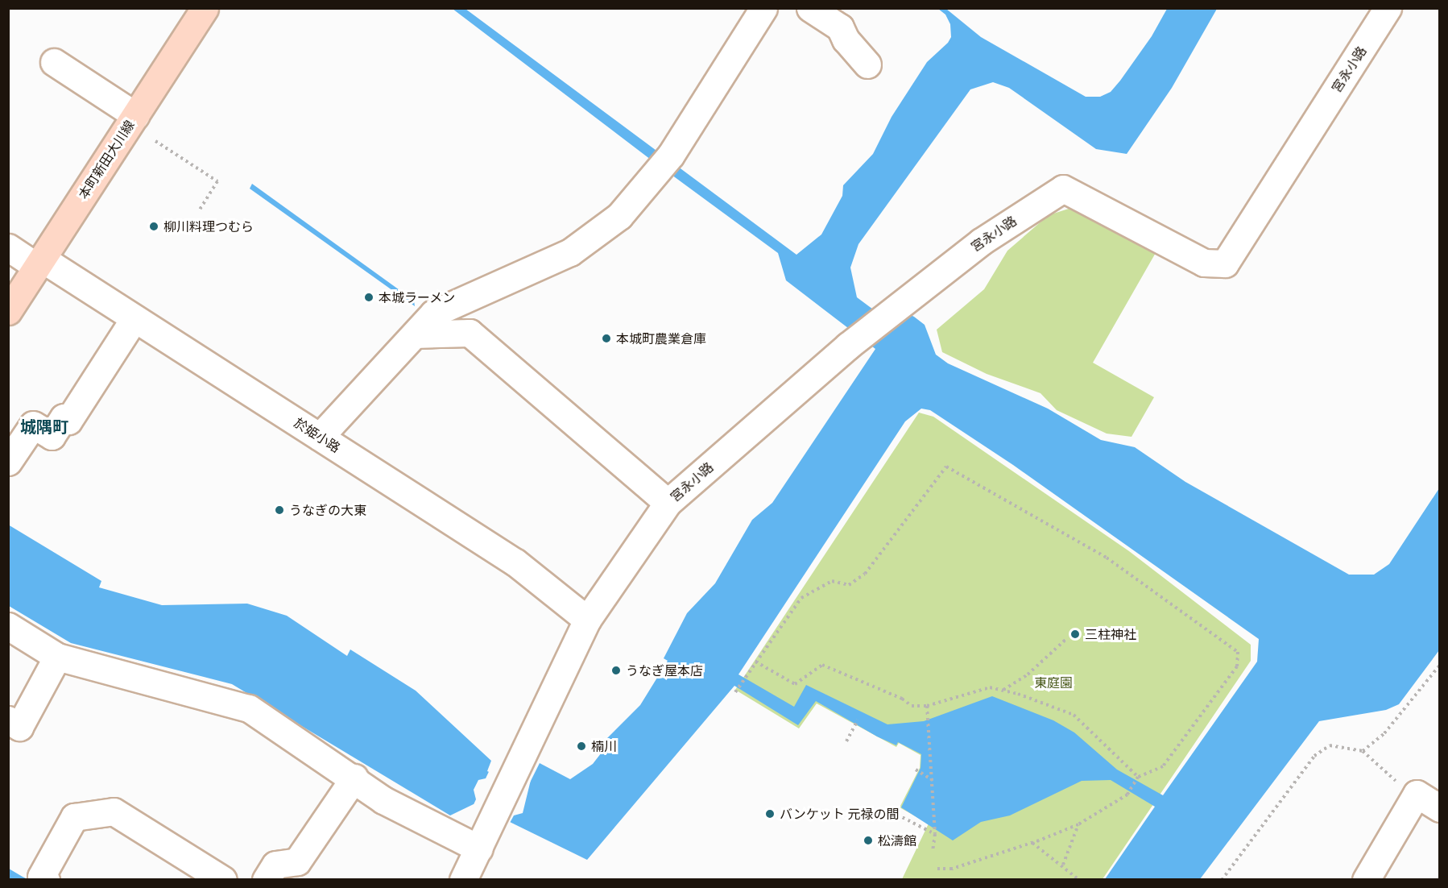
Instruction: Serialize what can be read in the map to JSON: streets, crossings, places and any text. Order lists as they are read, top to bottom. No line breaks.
{"streets":{"main road":["本町新田大川線"],"street":["宮永小路","於姫小路"]},"crossings":[["宮永小路","於姫小路"],["本町新田大川線","於姫小路"]],"districts":["城隅町"],"parks":["東庭園"],"places":["柳川料理つむら","本城ラーメン","本城町農業倉庫","うなぎの大東","三柱神社","うなぎ屋本店","楠川","バンケット 元禄の間","松濤館"]}
